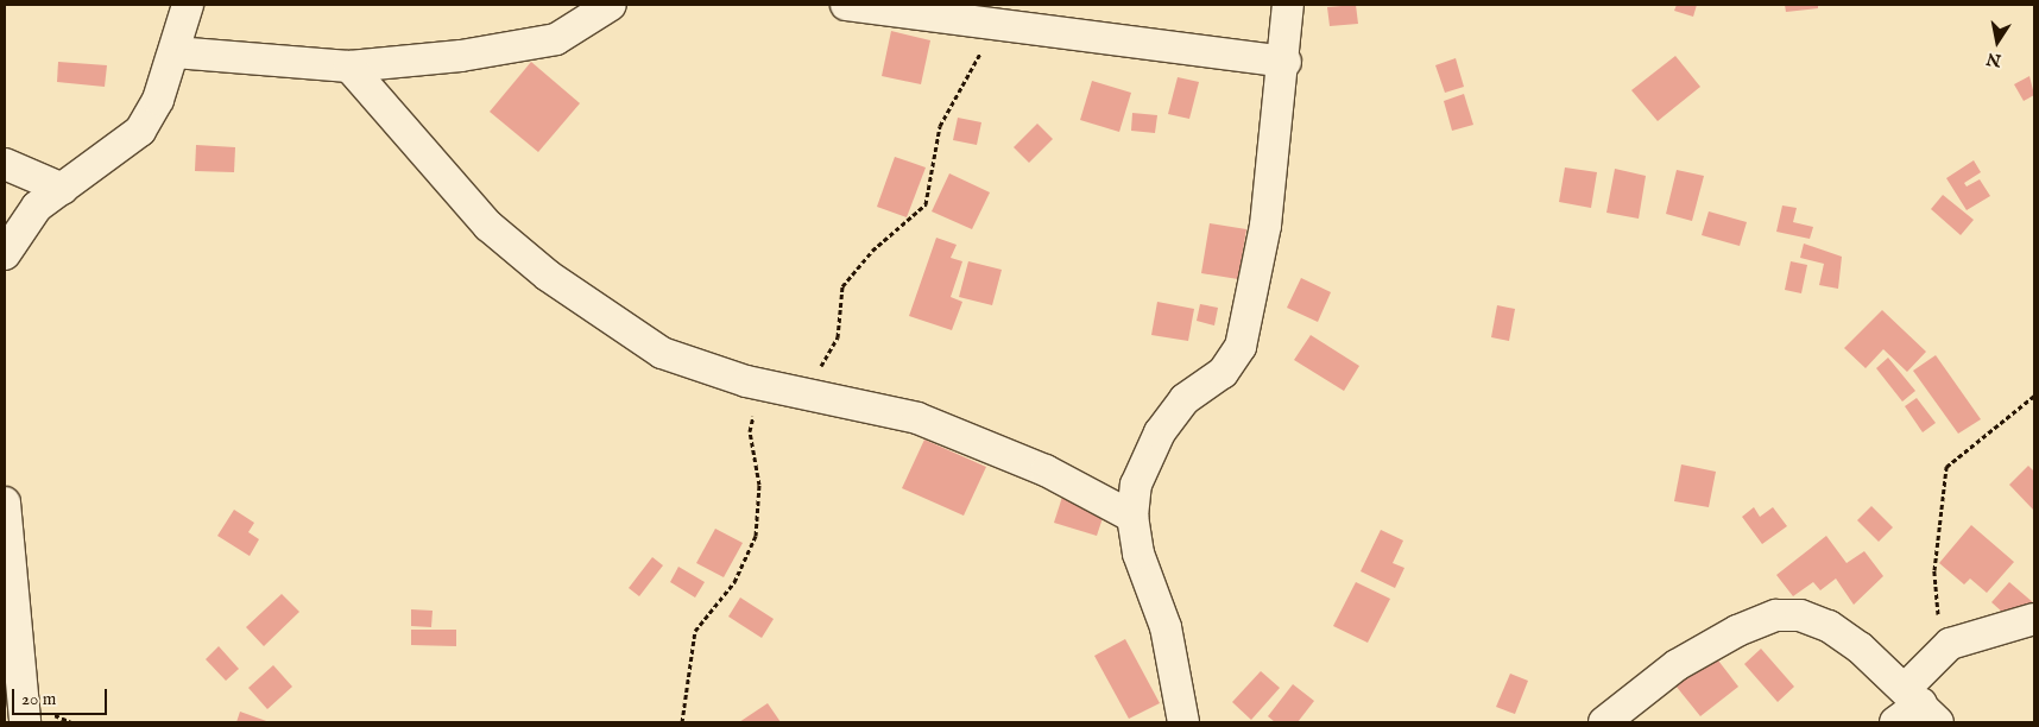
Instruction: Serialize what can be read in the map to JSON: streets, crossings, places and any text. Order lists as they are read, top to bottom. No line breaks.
{"scale_bar":"20 m","north":"bottom"}
